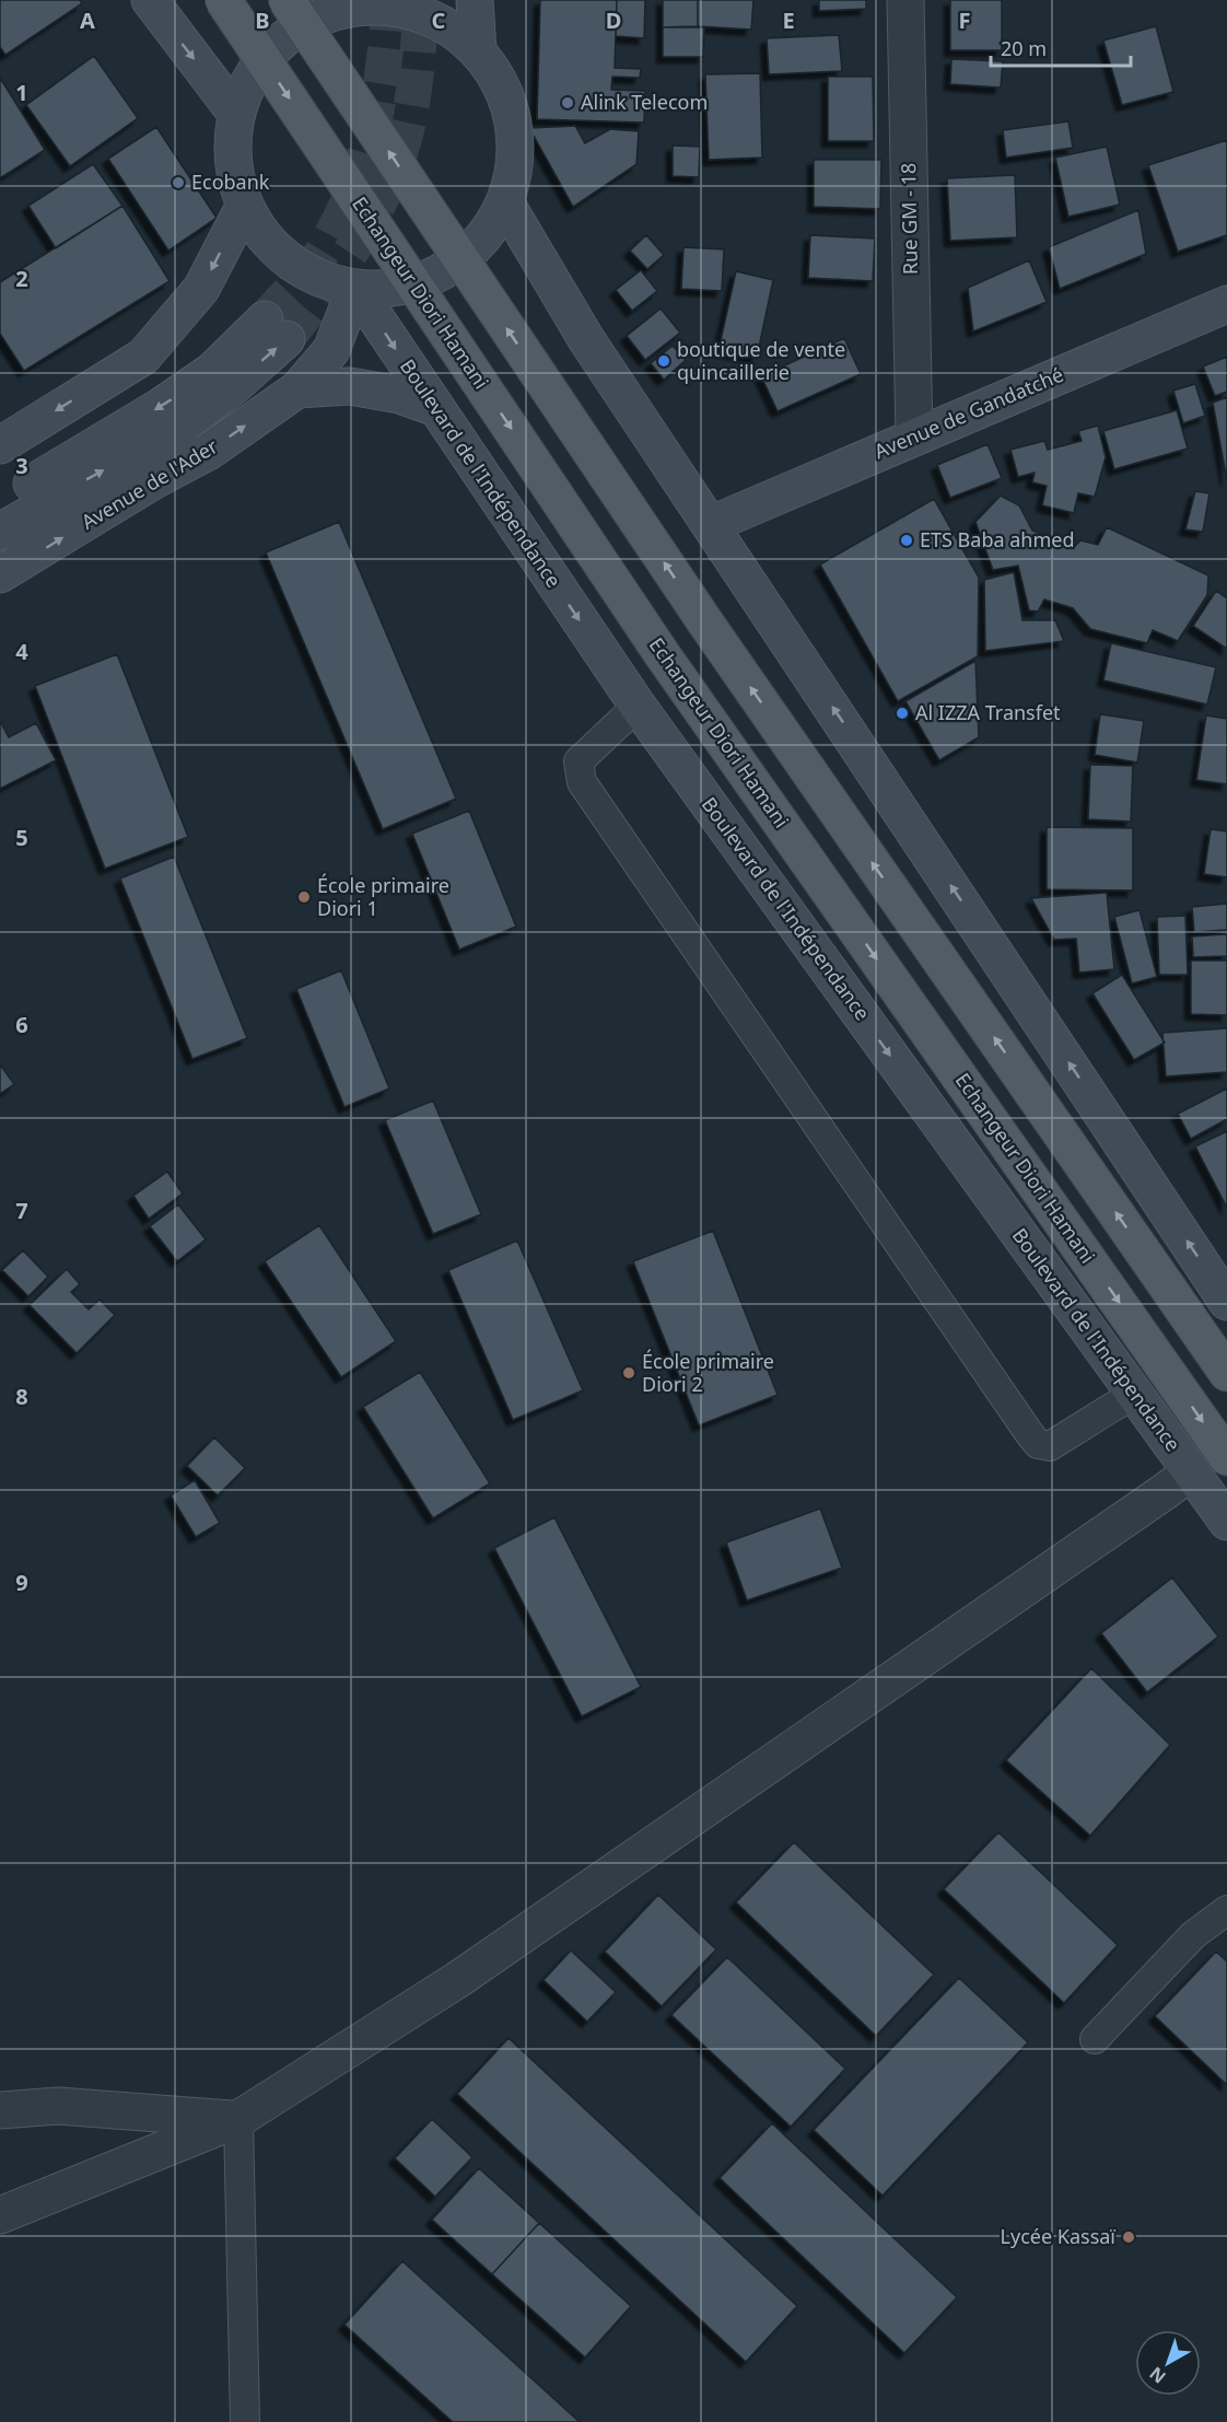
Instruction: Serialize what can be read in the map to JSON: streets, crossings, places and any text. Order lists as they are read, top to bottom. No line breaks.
{"streets":{"main road":["Echangeur Diori Hamani","Avenue de Gandatché","Boulevard de l'Indépendance","Avenue de l'Ader"],"street":["Rue GM - 18"]},"crossings":[["Rue GM - 18","Avenue de Gandatché"],["Boulevard de l'Indépendance","Avenue de l'Ader"]],"places":["Alink Telecom","Ecobank","boutique de vente quincaillerie","ETS Baba ahmed","Al IZZA Transfet","École primaire Diori 1","École primaire Diori 2","Lycée Kassaï"],"scale_bar":"20 m","north":"bottom left","grid":{"columns":["A","B","C","D","E","F"],"rows":["1","2","3","4","5","6","7","8","9"]}}
